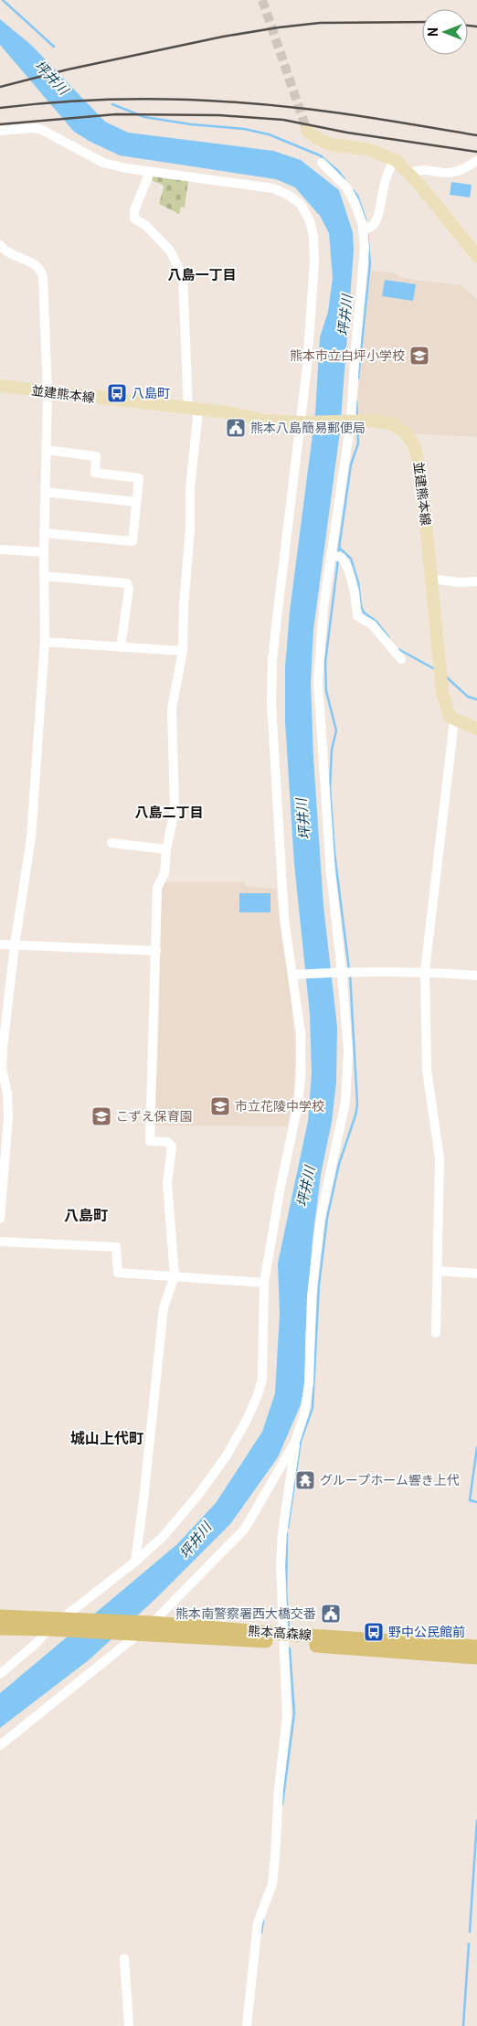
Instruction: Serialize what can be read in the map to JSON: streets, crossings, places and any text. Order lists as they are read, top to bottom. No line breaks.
{"streets":{"main road":["並建熊本線","熊本高森線"]},"districts":["八島一丁目","八島二丁目","八島町","城山上代町"],"water":["坪井川"],"places":{"school or university":["熊本市立白坪小学校","市立花陵中学校","こずえ保育園"],"bus stop":["八島町","野中公民館前"],"public building":["熊本八島簡易郵便局","熊本南警察署西大橋交番"],"temple":["グループホーム響き上代"]},"north":"left"}
